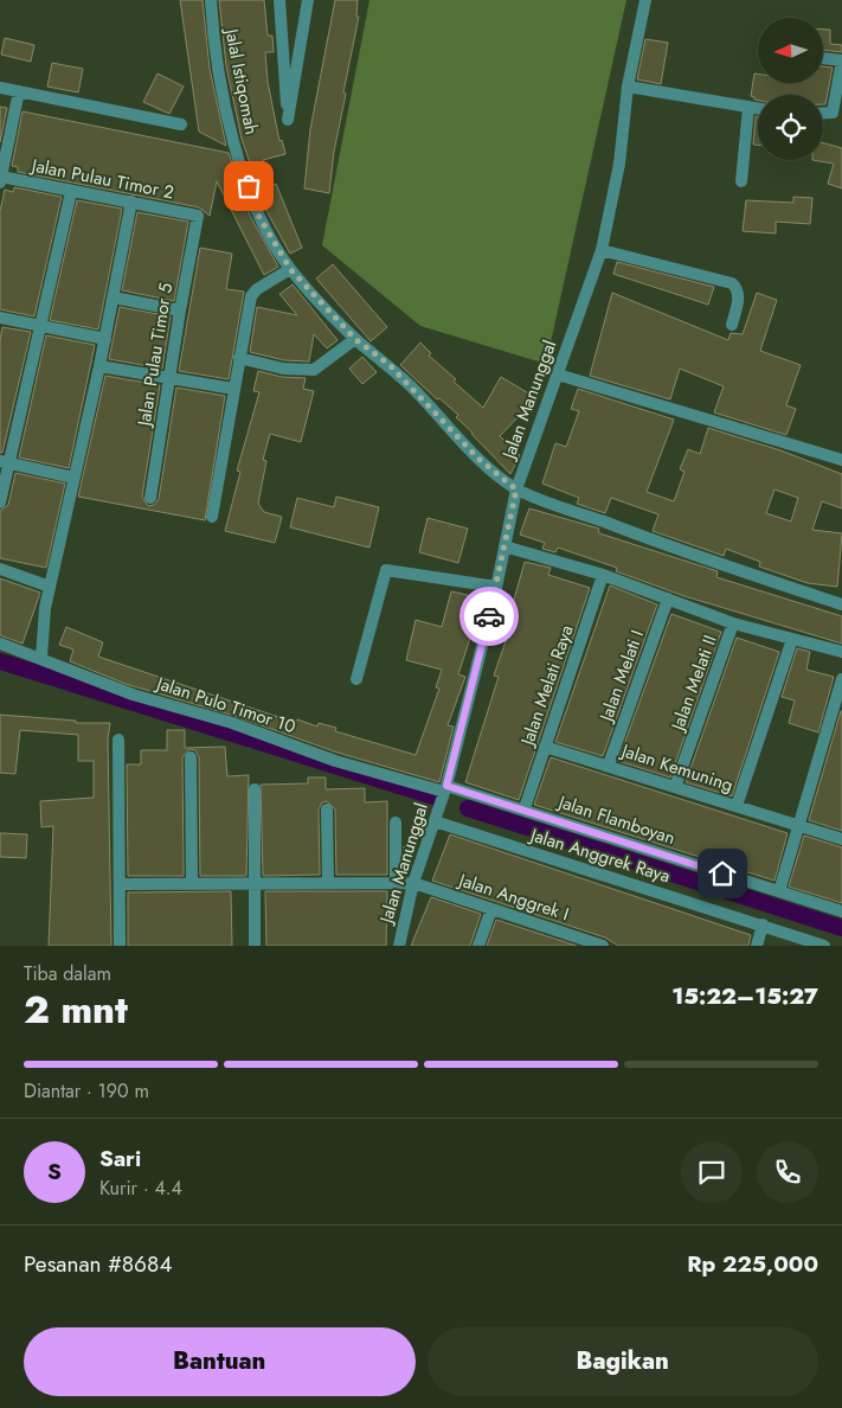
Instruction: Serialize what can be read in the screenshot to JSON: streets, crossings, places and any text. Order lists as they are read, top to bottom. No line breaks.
{"streets":{"street":["Jalal Istiqomah","Jalan Pulau Timor 2","Jalan Pulau Timor 5","Jalan Manunggal","Jalan Melati I","Jalan Melati II","Jalan Melati Raya","Jalan Pulo Timor 10","Jalan Kemuning","Jalan Flamboyan","Jalan Anggrek Raya","Jalan Anggrek I"]},"crossings":[["Jalal Istiqomah","Jalan Manunggal"],["Jalan Pulau Timor 2","Jalan Pulau Timor 5"],["Jalan Manunggal","Jalan Pulo Timor 10"],["Jalan Manunggal","Jalan Flamboyan"],["Jalan Manunggal","Jalan Anggrek Raya"],["Jalan Manunggal","Jalan Anggrek I"],["Jalan Melati I","Jalan Kemuning"],["Jalan Melati II","Jalan Kemuning"],["Jalan Melati Raya","Jalan Kemuning"],["Jalan Melati Raya","Jalan Flamboyan"],["Jalan Pulo Timor 10","Jalan Flamboyan"]],"north":"left","page":{"heading":["2 mnt","Tiba dalam","15:22–15:27"],"panel":["Sari","Kurir · 4.4","Pesanan #8684","Rp 225,000"],"bar":"Diantar · 190 m","round":"S","buttons":["Bantuan","Bagikan"]}}
